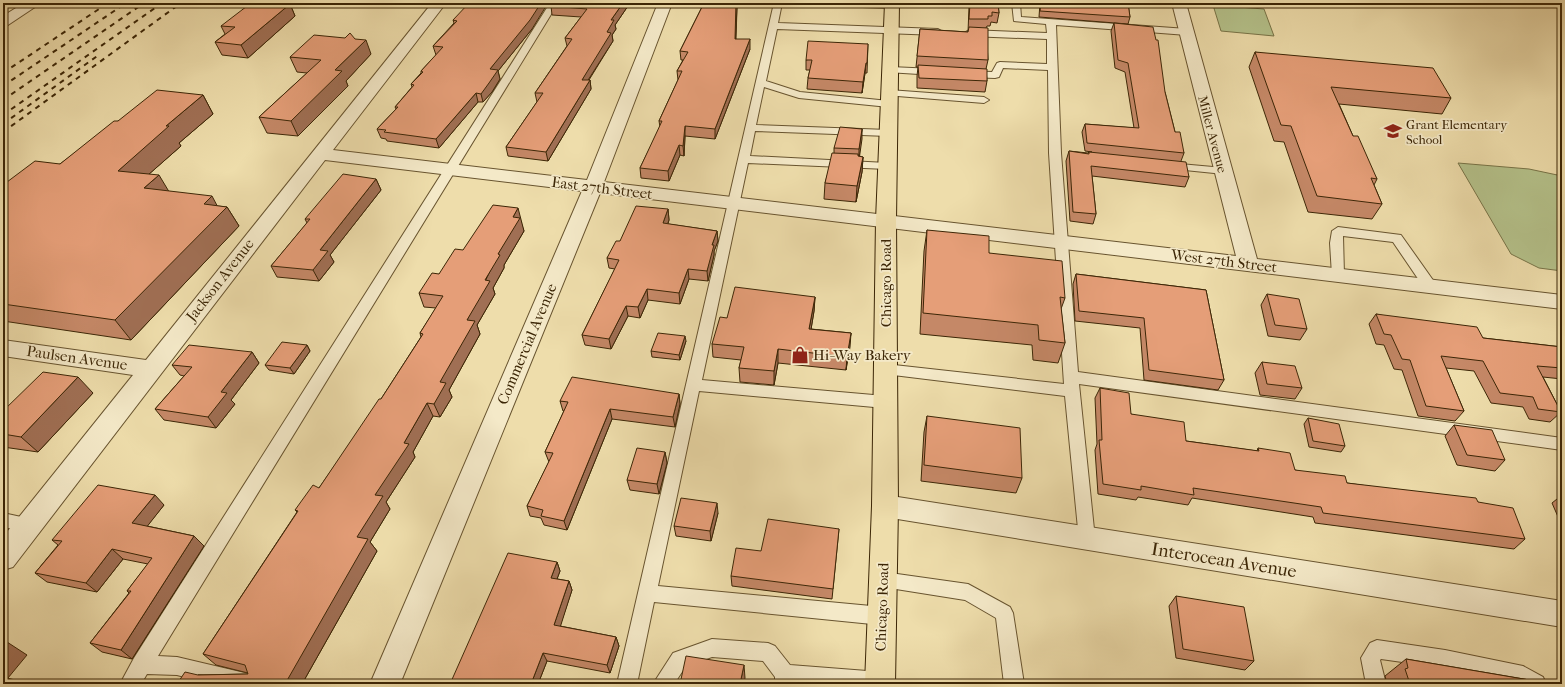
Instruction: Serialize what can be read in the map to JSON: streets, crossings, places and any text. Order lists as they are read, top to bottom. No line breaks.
{"streets":{"main road":["Chicago Road"],"street":["Miller Avenue","East 27th Street","West 27th Street","Jackson Avenue","Commercial Avenue","Paulsen Avenue","Interocean Avenue"]},"crossings":[["Miller Avenue","West 27th Street"],["East 27th Street","West 27th Street"],["East 27th Street","Jackson Avenue"],["East 27th Street","Chicago Road"],["East 27th Street","Commercial Avenue"],["West 27th Street","Chicago Road"],["Jackson Avenue","Paulsen Avenue"],["Chicago Road","Interocean Avenue"]],"places":{"school or university":["Grant Elementary School"],"shop":["Hi-Way Bakery"]}}
